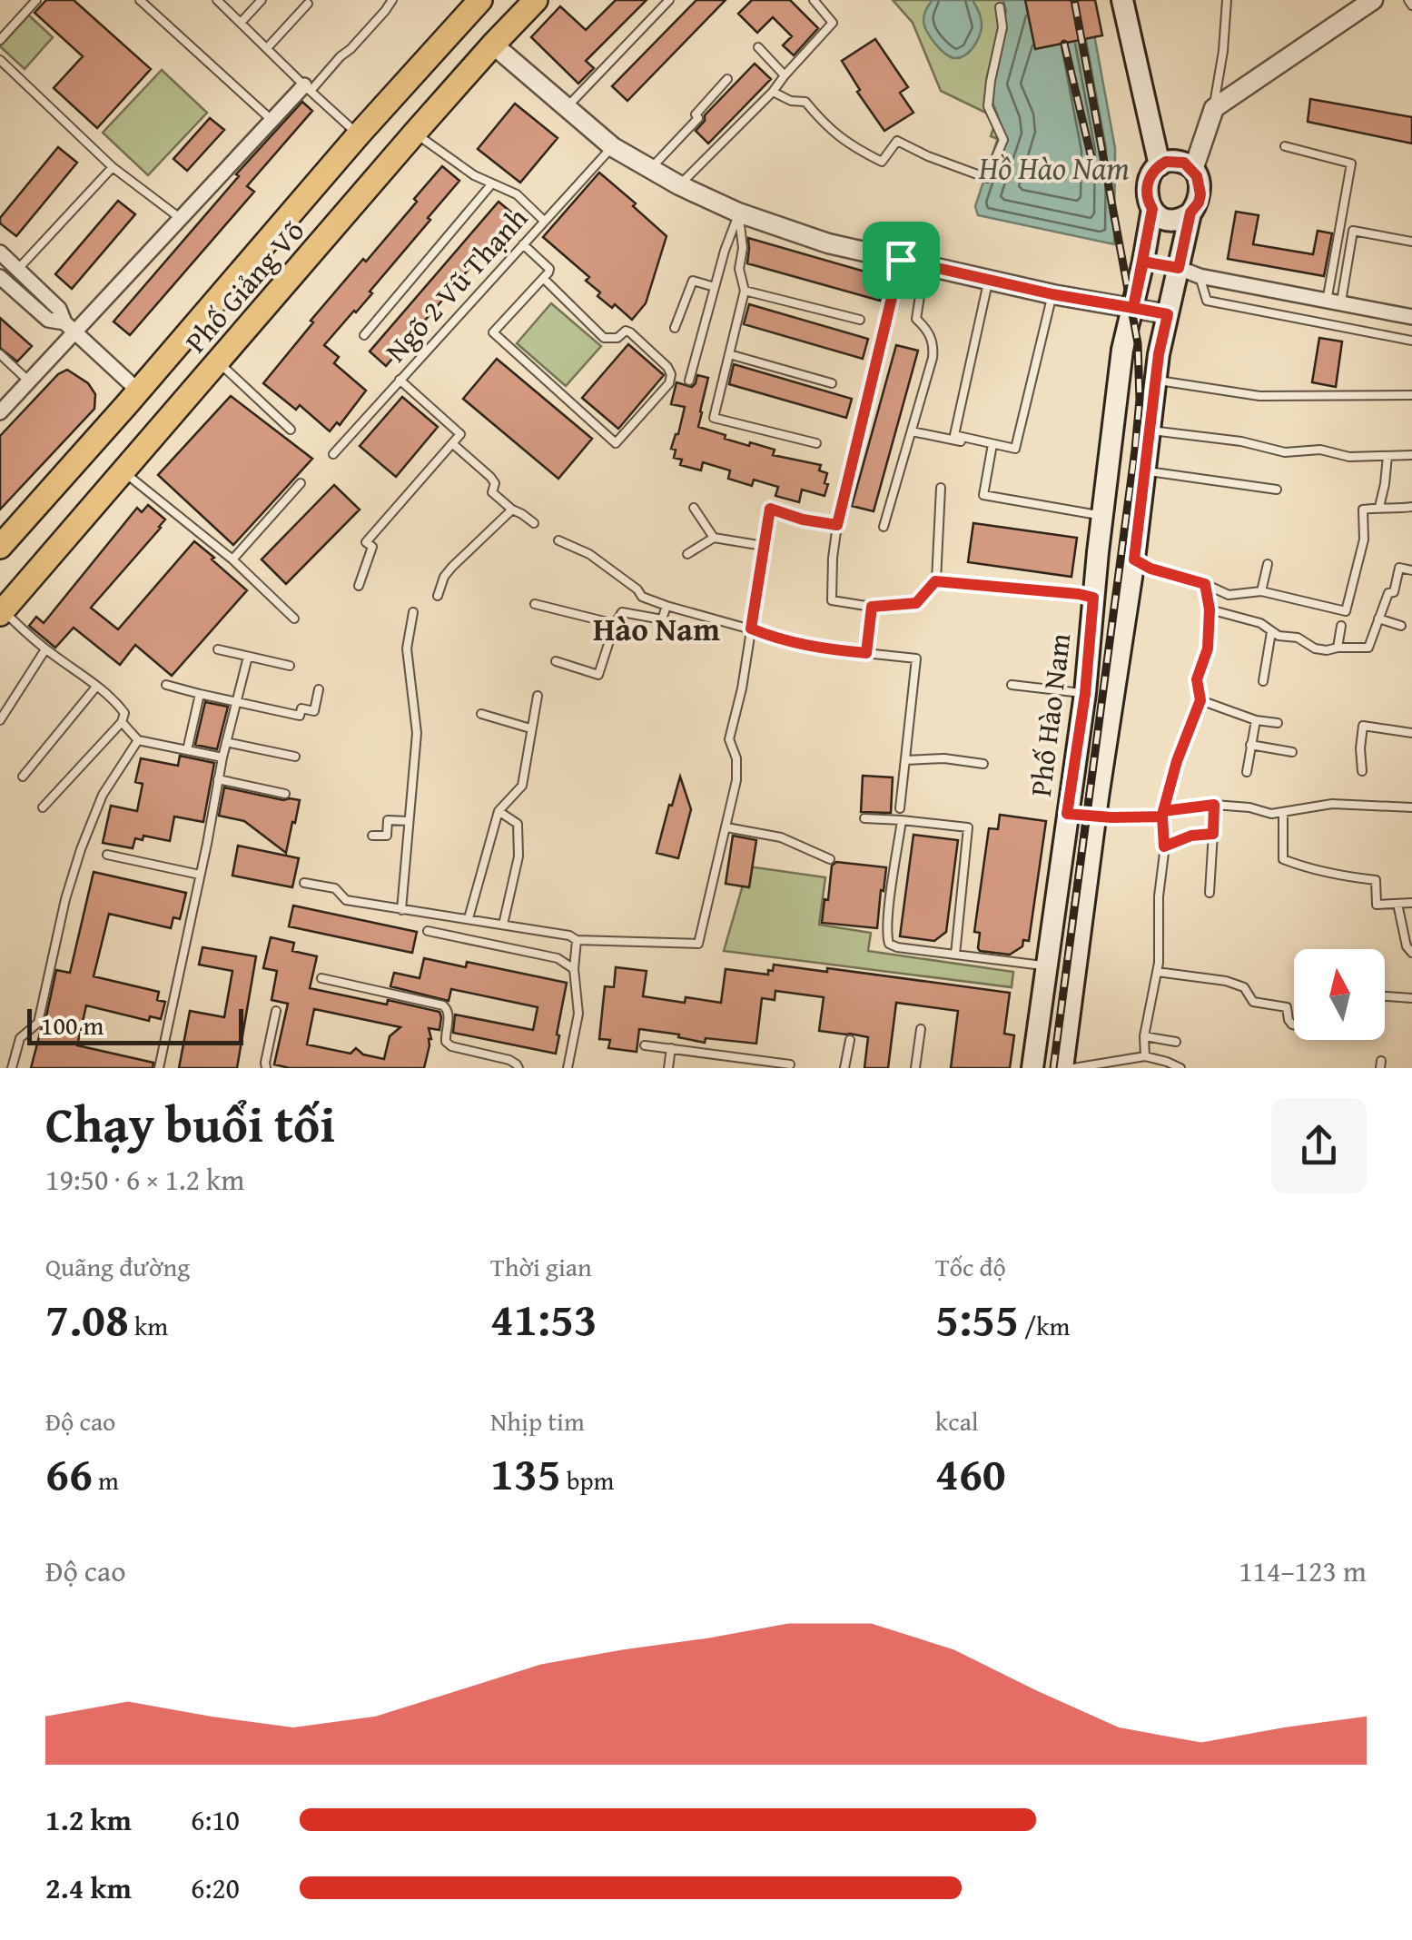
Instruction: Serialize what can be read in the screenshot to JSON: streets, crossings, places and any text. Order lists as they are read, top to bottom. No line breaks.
{"streets":{"main road":["Phố Giảng Võ","Phố Hào Nam"],"lane":["Ngõ 2 Vũ Thạnh"]},"districts":["Hào Nam"],"water":["Hồ Hào Nam"],"scale_bar":"100 m","north":"top","page":{"scale":"100 m","heading":["Chạy buổi tối","19:50 · 6 × 1.2 km"],"stats":[["Quãng đường","7.08 km"],["Thời gian","41:53"],["Tốc độ","5:55 /km"],["Độ cao","66 m"],["Nhịp tim","135 bpm"],["kcal","460"]],"chart":["Độ cao","114–123 m"],"list":[{"name":"1.2 km","note":"6:10"},{"name":"2.4 km","note":"6:20"}]}}
